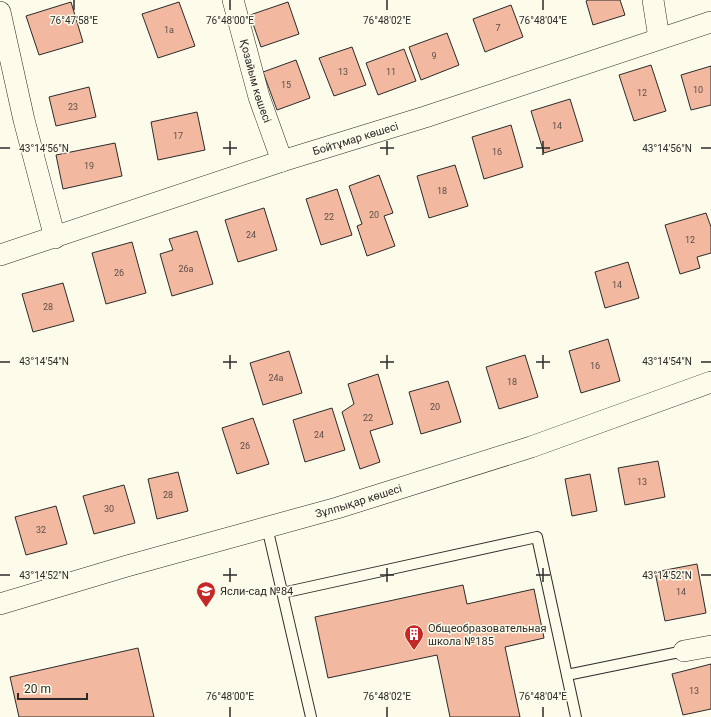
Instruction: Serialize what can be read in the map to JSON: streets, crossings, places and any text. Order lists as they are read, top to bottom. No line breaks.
{"streets":{"street":["Қозайым көшесі","Бойтұмар көшесі","Зұлпықар көшесі"]},"crossings":[["Қозайым көшесі","Бойтұмар көшесі"]],"places":{"school or university":["Ясли-сад №84"],"building":["Общеобразовательная школа №185"]},"house_numbers":["7","1а","9","13","11","15","10","12","23","14","17","16","19","18","20","22","24","12","26а","26","14","28","16","24а","18","20","22","24","26","13","28","30","32","14","13"],"scale_bar":"20 m","coordinates":["76°47'58\"E","76°48'00\"E","76°48'02\"E","76°48'04\"E","43°14'56\"N","43°14'54\"N","43°14'52\"N"]}
